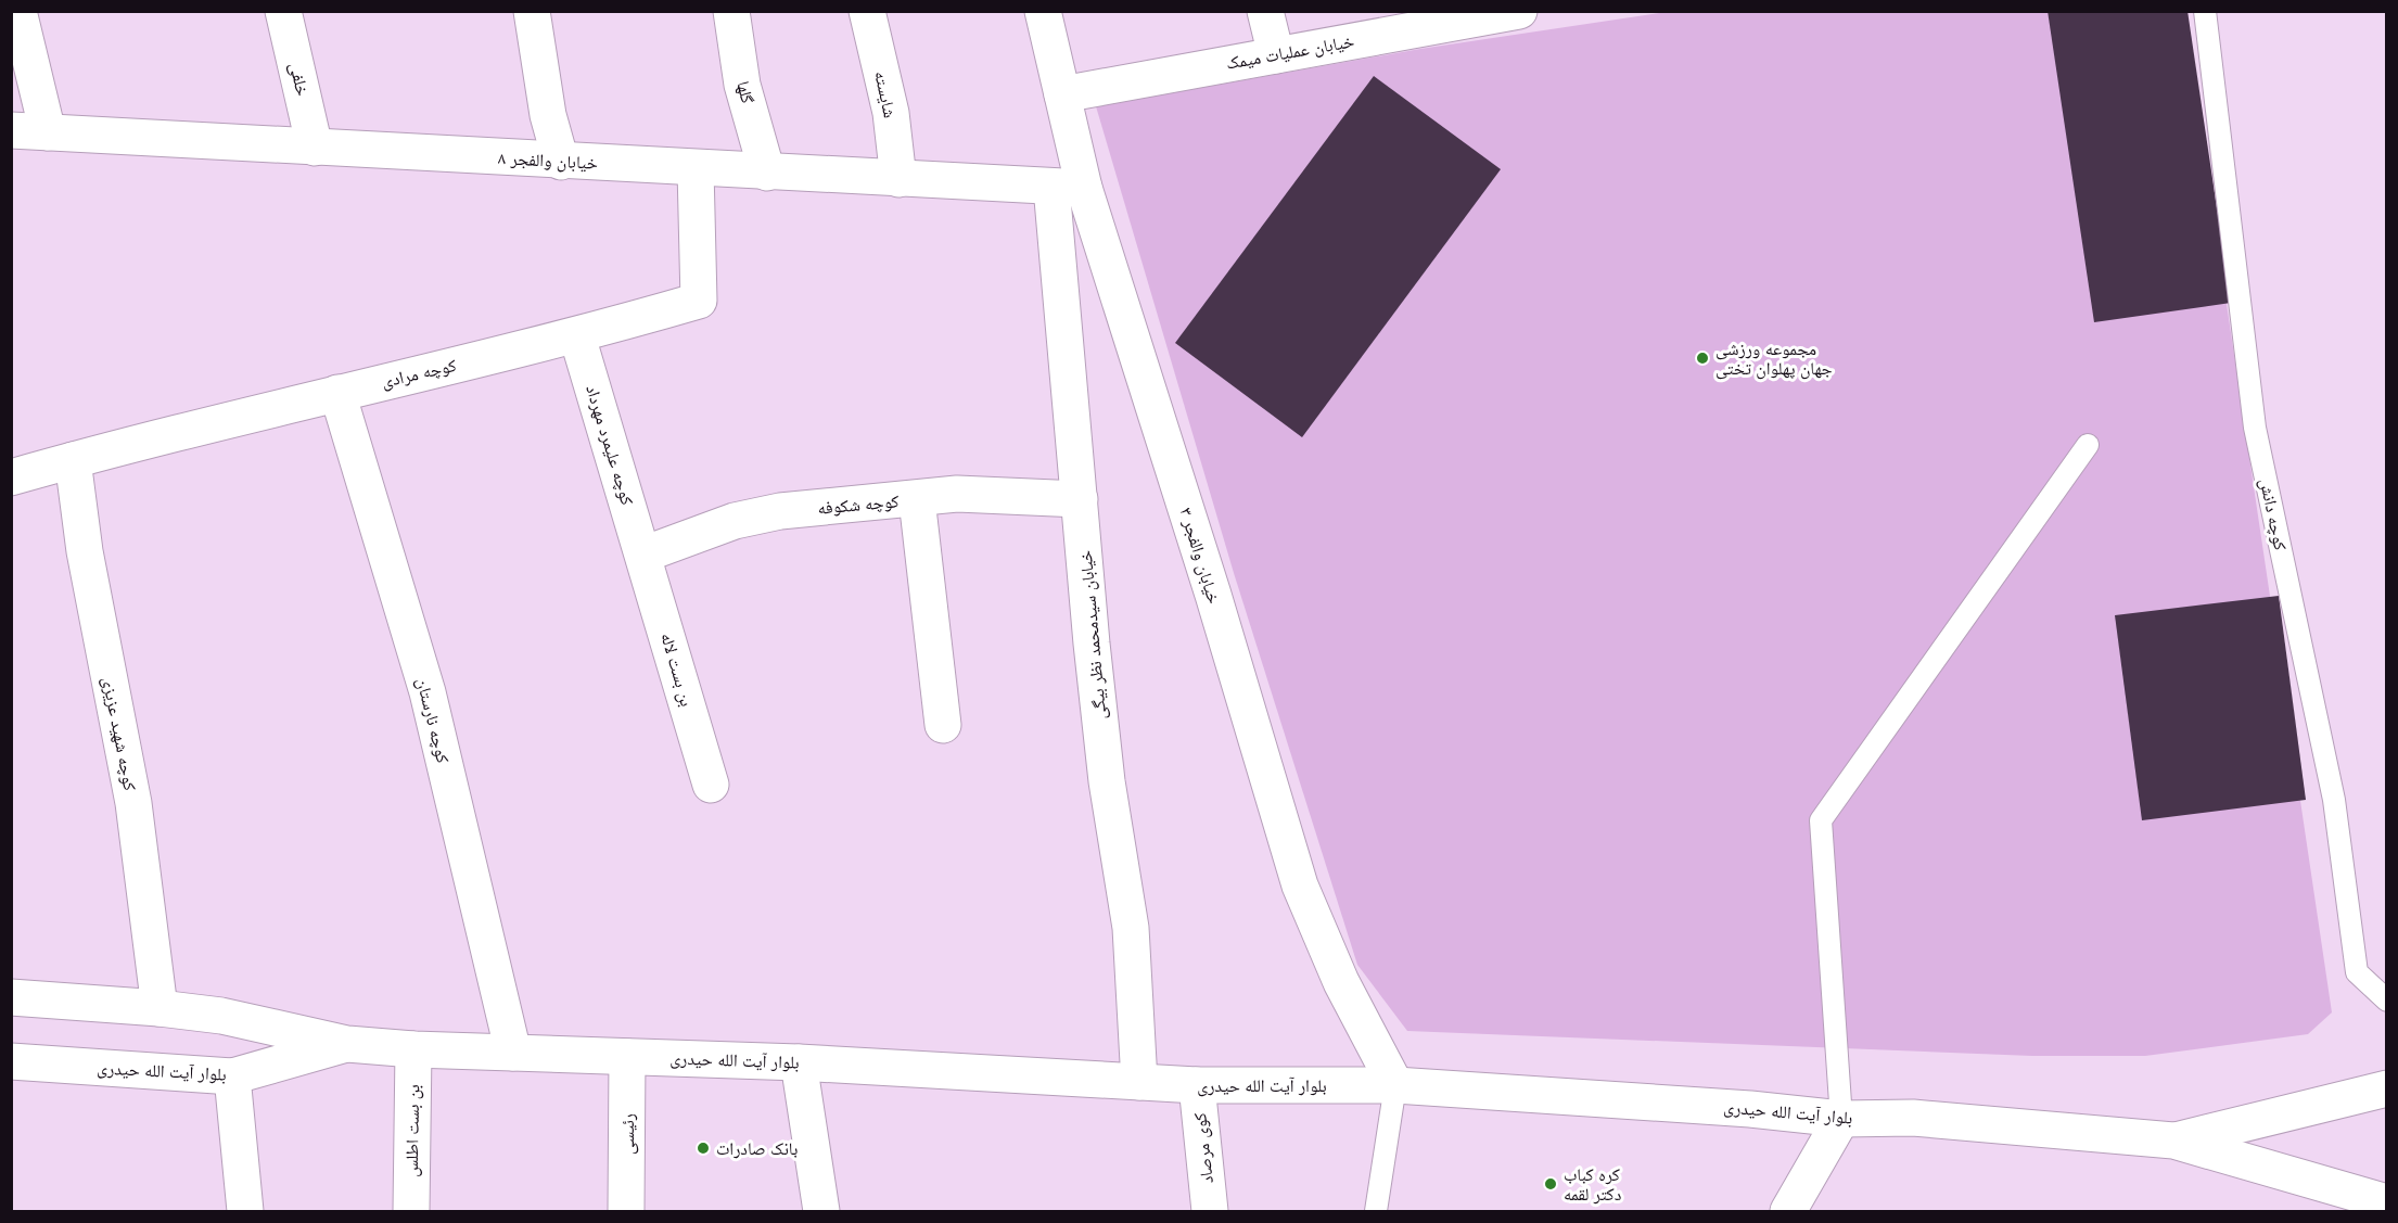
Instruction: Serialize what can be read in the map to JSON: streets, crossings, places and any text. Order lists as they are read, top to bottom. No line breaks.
{"streets":{"street":["خیابان عملیات میمک","خلفی","گلها","شایسته","خیابان والفجر ۸","کوچه مرادی","کوچه علیمرد مهرداد","کوچه شکوفه","خیابان والفجر ۳","خیابان سیدمحمد نظر بیگی","بن بست لاله","کوچه نارستان","کوچه شهید عزیزی","بلوار آیت الله حیدری","بن بست اطلس","رئیسی","کوی مرصاد"],"lane":["کوچه دانش"]},"crossings":[["خیابان عملیات میمک","خیابان والفجر ۳"],["خلفی","خیابان والفجر ۸"],["گلها","خیابان والفجر ۸"],["شایسته","خیابان والفجر ۸"],["خیابان والفجر ۸","کوچه مرادی"],["خیابان والفجر ۸","خیابان والفجر ۳"],["خیابان والفجر ۸","خیابان سیدمحمد نظر بیگی"],["کوچه مرادی","کوچه علیمرد مهرداد"],["کوچه مرادی","کوچه نارستان"],["کوچه مرادی","کوچه شهید عزیزی"],["کوچه علیمرد مهرداد","کوچه شکوفه"],["کوچه علیمرد مهرداد","بن بست لاله"],["کوچه شکوفه","خیابان سیدمحمد نظر بیگی"],["کوچه شکوفه","بن بست لاله"],["خیابان والفجر ۳","خیابان سیدمحمد نظر بیگی"],["خیابان والفجر ۳","بلوار آیت الله حیدری"],["خیابان سیدمحمد نظر بیگی","بلوار آیت الله حیدری"],["کوچه نارستان","بلوار آیت الله حیدری"],["کوچه شهید عزیزی","بلوار آیت الله حیدری"],["بلوار آیت الله حیدری","بن بست اطلس"],["بلوار آیت الله حیدری","رئیسی"],["بلوار آیت الله حیدری","کوی مرصاد"]],"places":["مجموعه ورزشی جهان پهلوان تختی","بانک صادرات","کره کباب دکتر لقمه"]}
